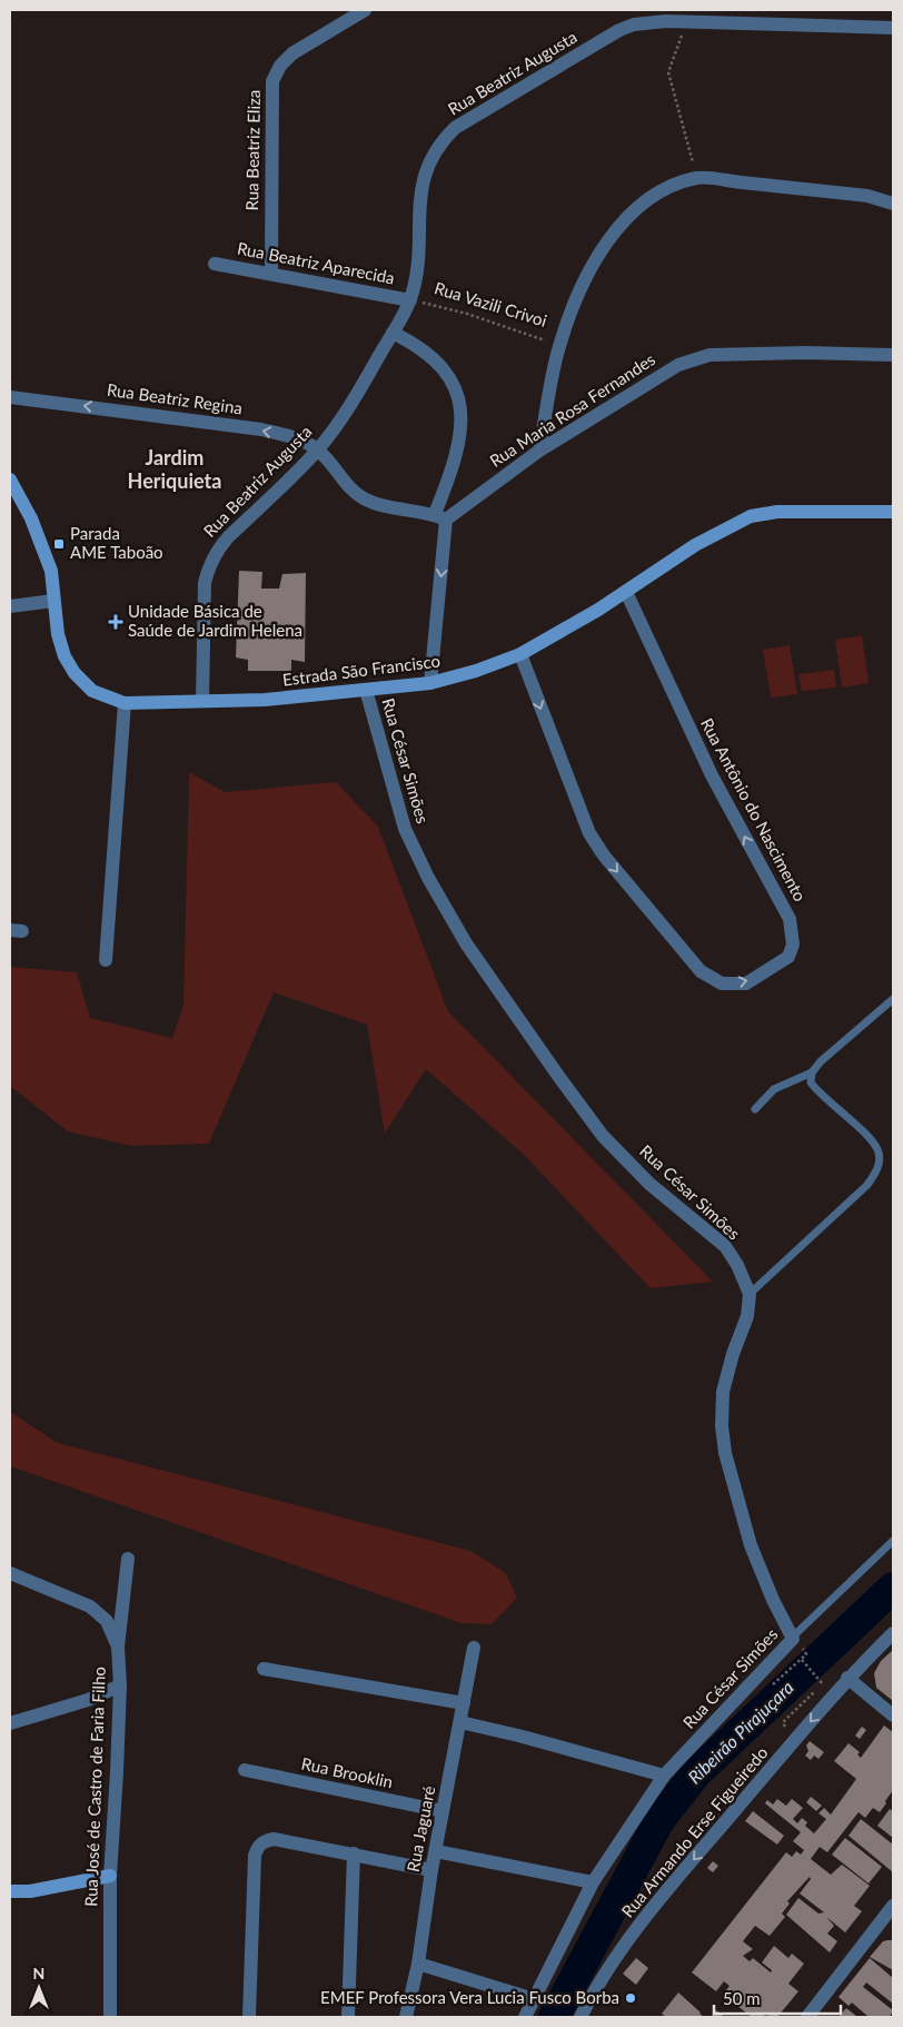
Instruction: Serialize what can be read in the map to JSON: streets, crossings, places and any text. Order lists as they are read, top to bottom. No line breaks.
{"streets":{"main road":["Estrada São Francisco"],"street":["Rua Beatriz Augusta","Rua Beatriz Eliza","Rua Beatriz Aparecida","Rua Beatriz Regina","Rua Maria Rosa Fernandes","Rua César Simões","Rua Antônio do Nascimento","Rua Brooklin","Rua José de Castro de Faria Filho","Rua Jaguaré","Rua Armando Erse Figueiredo"],"path":["Rua Vazili Crivoi"]},"crossings":[["Rua Beatriz Augusta","Rua Beatriz Aparecida"],["Rua Beatriz Augusta","Rua Vazili Crivoi"],["Rua Beatriz Augusta","Rua Beatriz Regina"],["Rua Beatriz Augusta","Estrada São Francisco"],["Rua Beatriz Eliza","Rua Beatriz Aparecida"],["Rua Beatriz Aparecida","Rua Vazili Crivoi"],["Estrada São Francisco","Rua César Simões"],["Estrada São Francisco","Rua Antônio do Nascimento"],["Rua Brooklin","Rua Jaguaré"]],"one_way":["Rua Beatriz Regina","Rua Armando Erse Figueiredo"],"districts":["Jardim Heriquieta"],"water":["Ribeirão Pirajuçara"],"places":{"transit":["Parada AME Taboão"],"health":["Unidade Básica de Saúde de Jardim Helena"],"other":["EMEF Professora Vera Lucia Fusco Borba"]},"scale_bar":"50 m","north":"top"}
